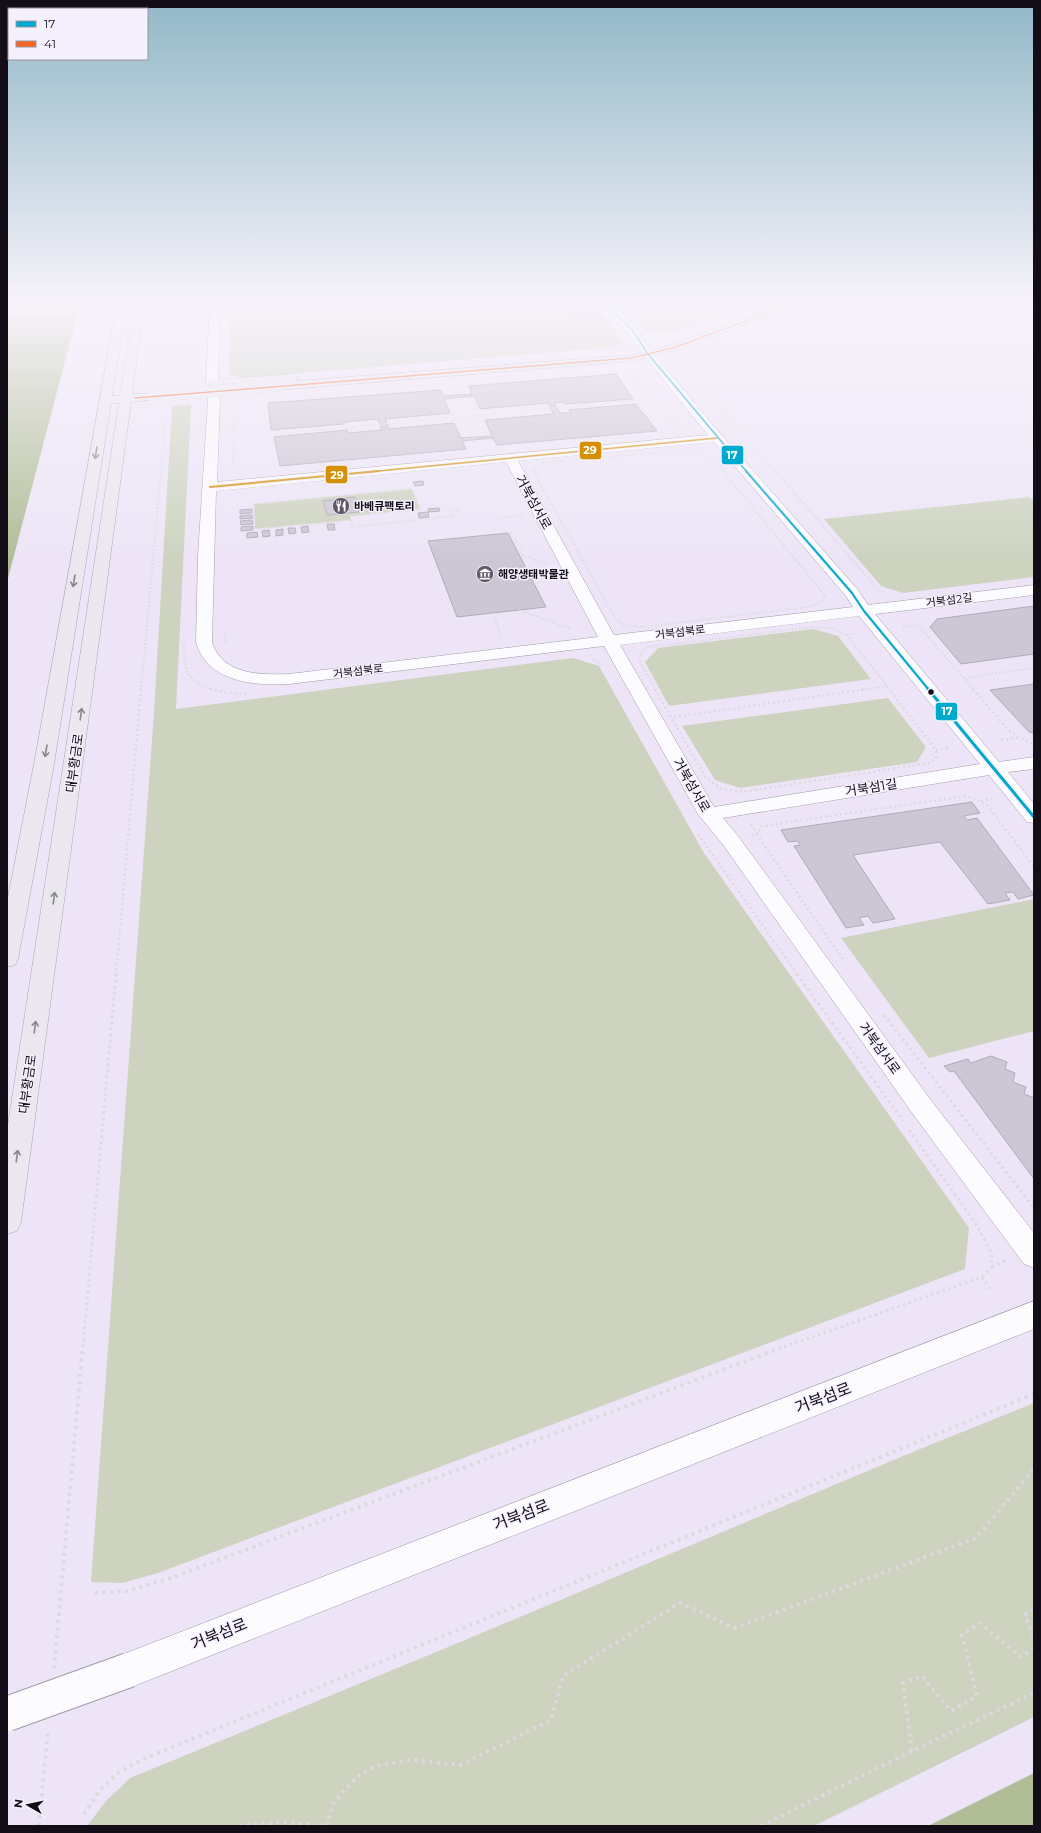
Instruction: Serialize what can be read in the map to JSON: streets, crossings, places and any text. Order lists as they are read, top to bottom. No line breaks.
{"streets":{"main road":["대부황금로"],"street":["거북섬서로","거북섬2길","거북섬북로","거북섬1길","거북섬로"]},"crossings":[["거북섬서로","거북섬북로"],["거북섬서로","거북섬1길"],["거북섬2길","거북섬북로"]],"places":{"restaurant":["바베큐팩토리"],"museum":["해양생태박물관"]},"lines":["transit line 17","transit line 41","transit line 29"],"legend":["17","41"],"north":"left"}
